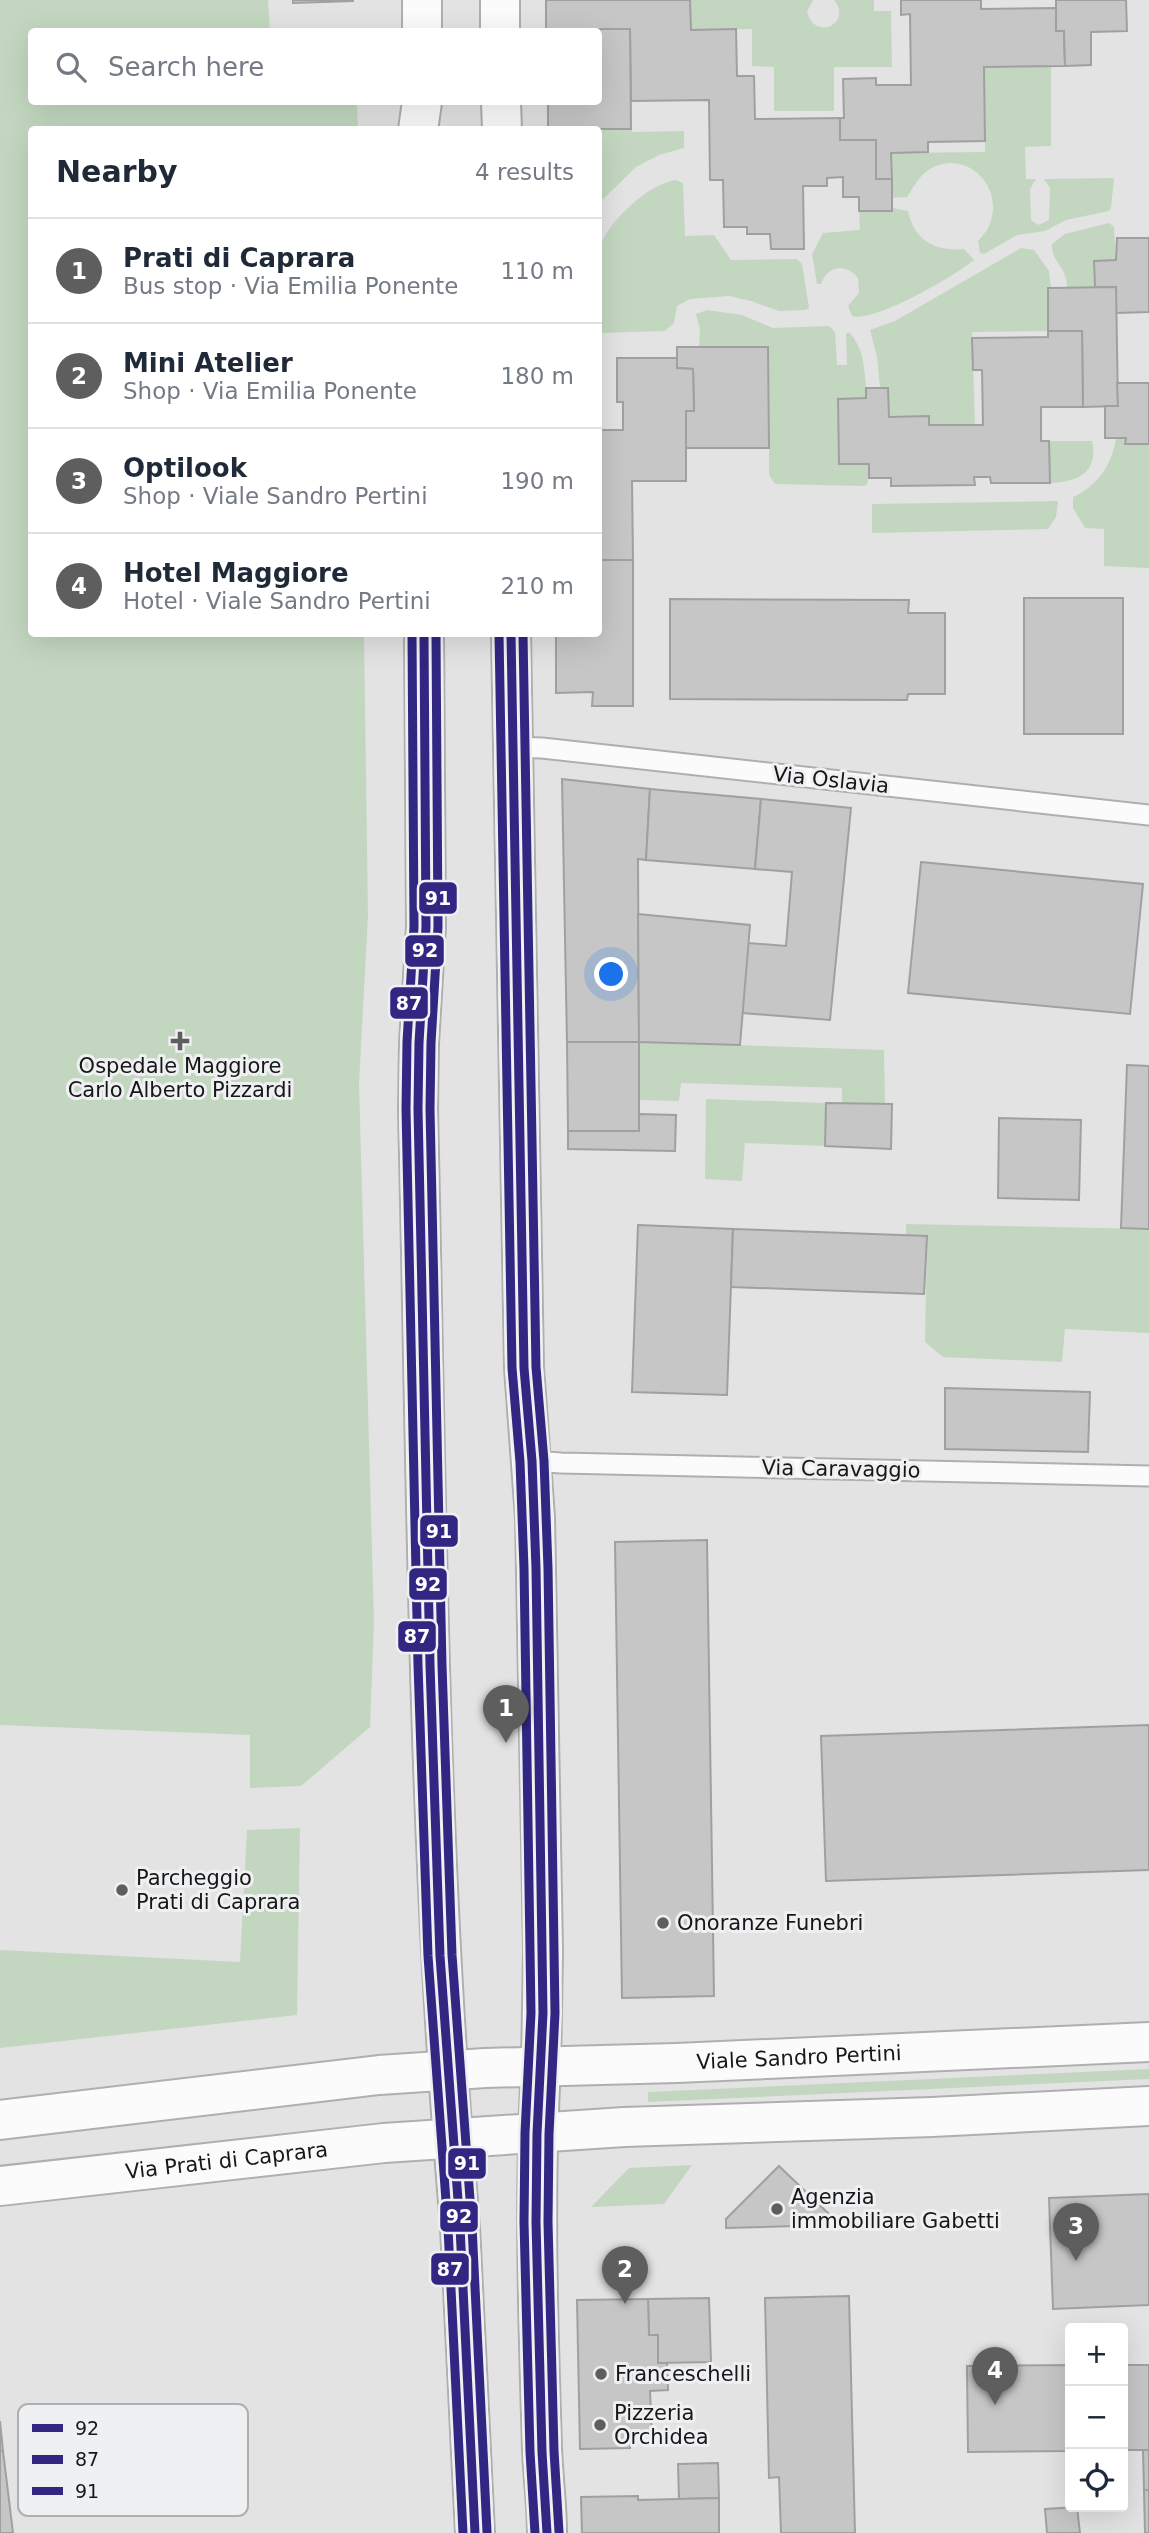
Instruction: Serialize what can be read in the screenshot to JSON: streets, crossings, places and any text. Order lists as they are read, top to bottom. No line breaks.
{"streets":{"main road":["Viale Sandro Pertini","Via Prati di Caprara"],"lane":["Via Oslavia","Via Caravaggio"]},"places":{"health":["Ospedale Maggiore Carlo Alberto Pizzardi"],"other":["Parcheggio Prati di Caprara","Onoranze Funebri","Agenzia immobiliare Gabetti","Franceschelli","Pizzeria Orchidea"]},"lines":["transit line 92","transit line 87","transit line 91"],"legend":["92","87","91"],"page":{"search":"Search here","heading":["Nearby","4 results"],"list":[{"mark":"1","name":"Prati di Caprara","note":"Bus stop · Via Emilia Ponente","value":"110 m"},{"mark":"2","name":"Mini Atelier","note":"Shop · Via Emilia Ponente","value":"180 m"},{"mark":"3","name":"Optilook","note":"Shop · Viale Sandro Pertini","value":"190 m"},{"mark":"4","name":"Hotel Maggiore","note":"Hotel · Viale Sandro Pertini","value":"210 m"}],"pins":["1","3","2","4"],"map_buttons":["+","−"]}}
